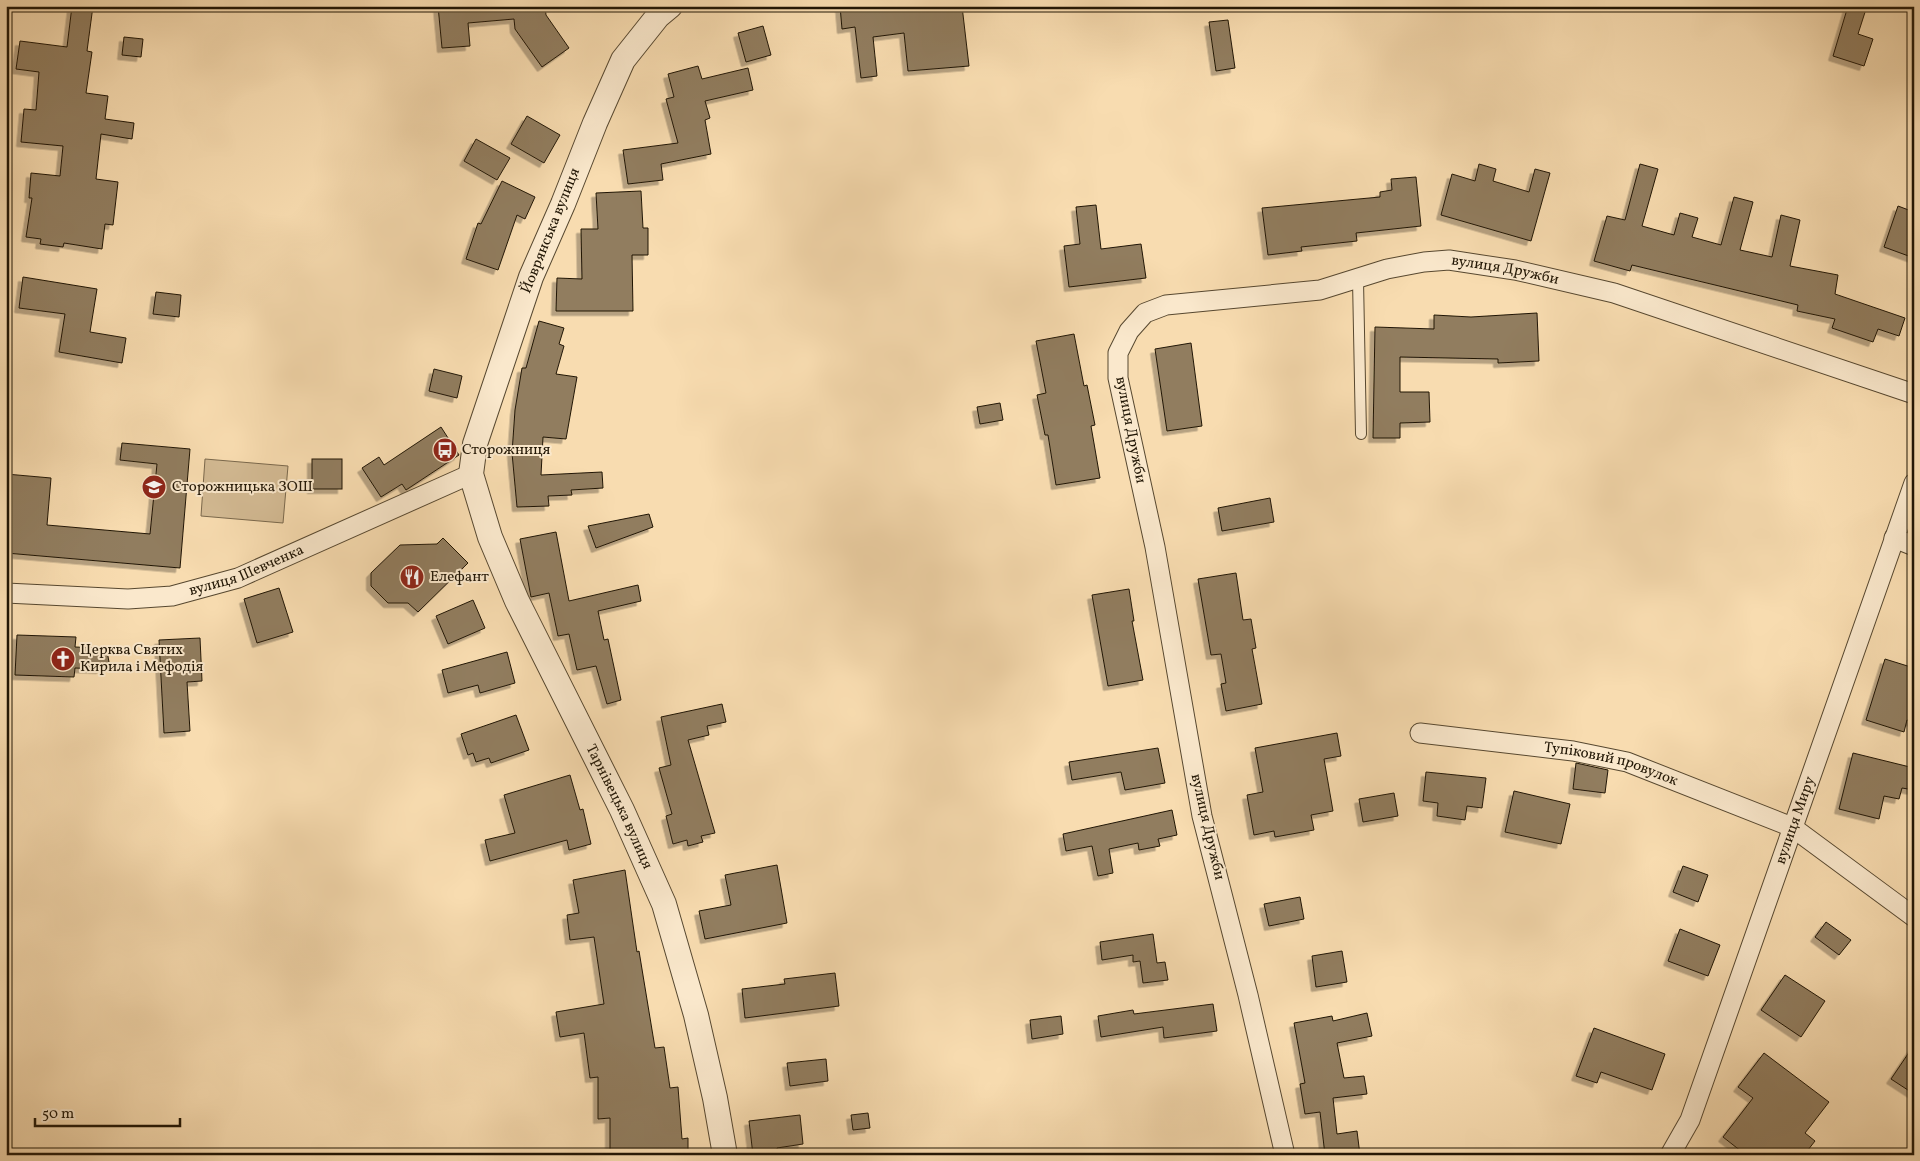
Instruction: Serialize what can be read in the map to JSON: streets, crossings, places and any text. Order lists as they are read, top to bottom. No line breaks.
{"streets":{"street":["Йоврянська вулиця","вулиця Дружби","вулиця Шевченка","Тупіковий провулок","Тарнівецька вулиця","вулиця Миру"]},"crossings":[["Йоврянська вулиця","вулиця Шевченка"],["Йоврянська вулиця","Тарнівецька вулиця"],["вулиця Шевченка","Тарнівецька вулиця"],["Тупіковий провулок","вулиця Миру"]],"places":{"bus stop":["Сторожниця"],"school or university":["Сторожницька ЗОШ"],"restaurant":["Елефант"],"church":["Церква Святих Кирила і Мефодія"]},"scale_bar":"50 m"}
